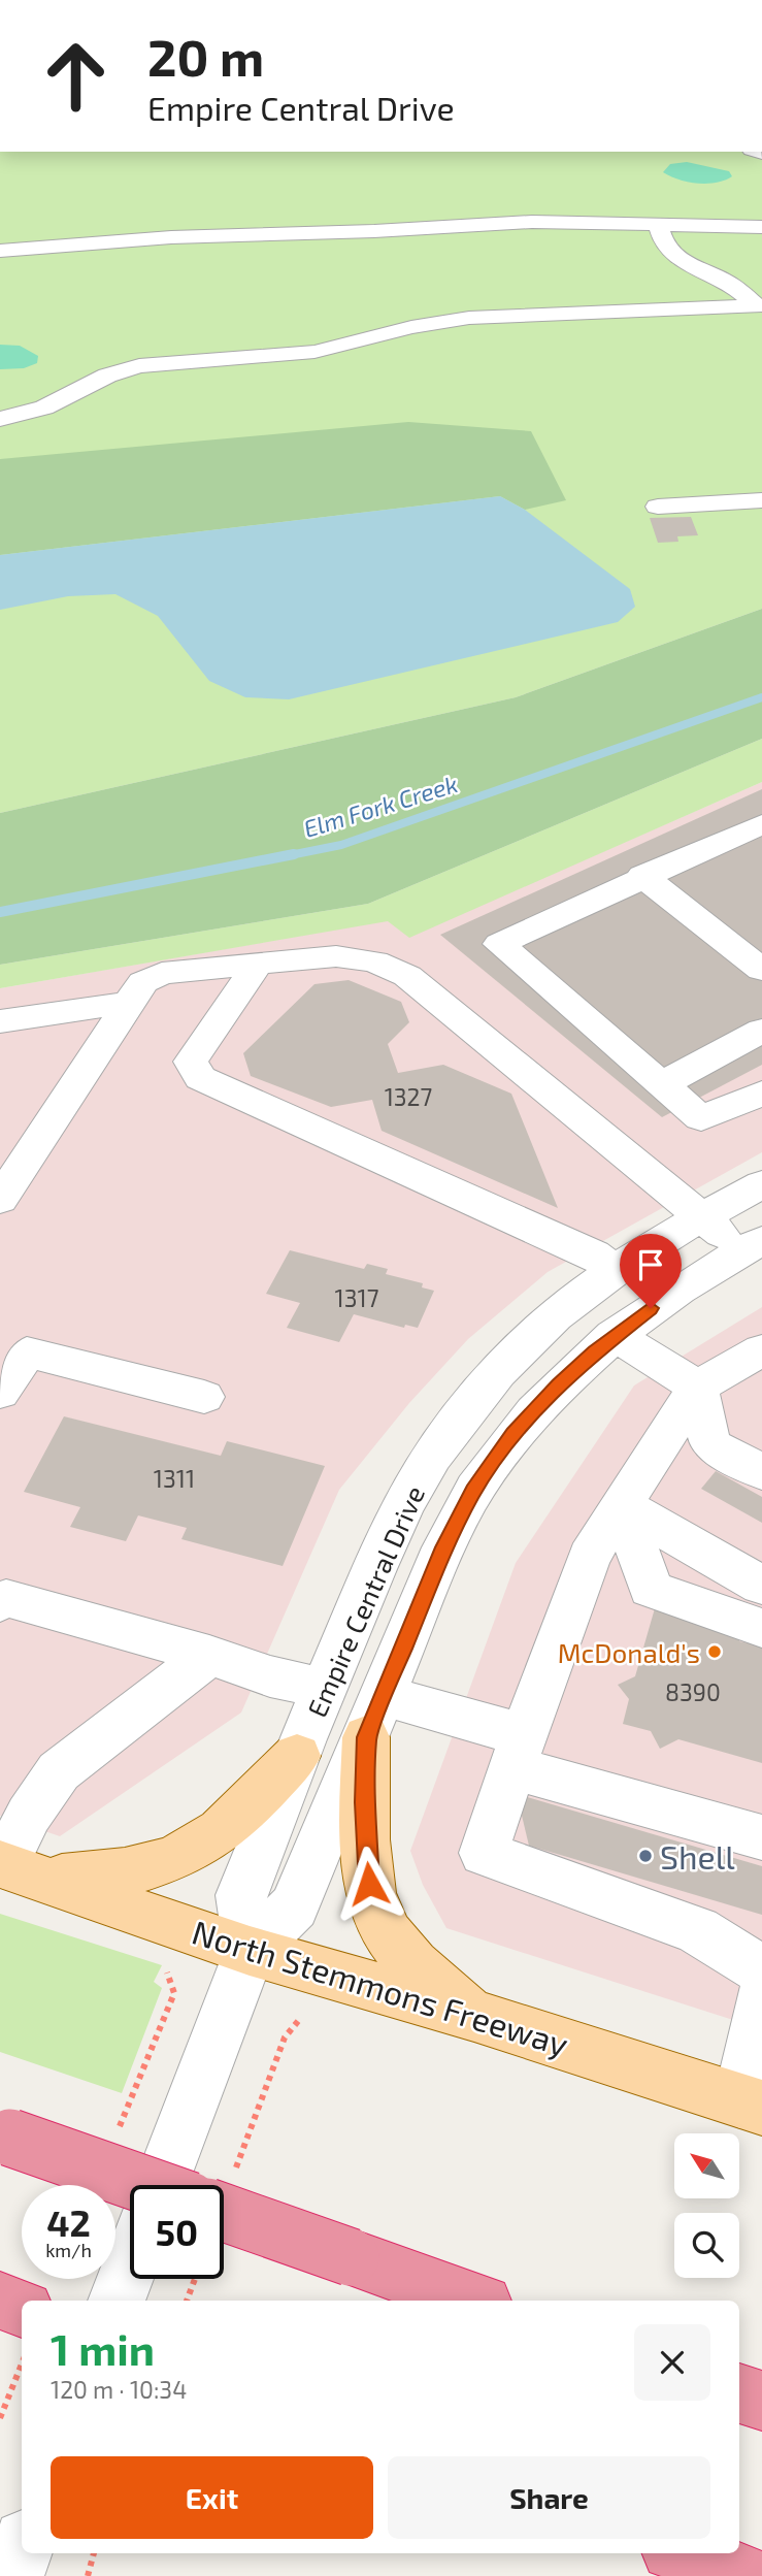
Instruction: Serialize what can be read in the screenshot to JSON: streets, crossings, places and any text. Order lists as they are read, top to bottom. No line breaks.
{"streets":{"main road":["North Stemmons Freeway"],"street":["Empire Central Drive"]},"crossings":[["Empire Central Drive","North Stemmons Freeway"]],"water":["Elm Fork Creek"],"places":["McDonald's","Shell"],"house_numbers":["1327","1317","1311","8390"],"north":"top left","page":{"turn":["20 m","Empire Central Drive"],"speed":"42 km/h","limit":"50","heading":["1 min","120 m · 10:34"],"buttons":["Exit","Share"]}}
